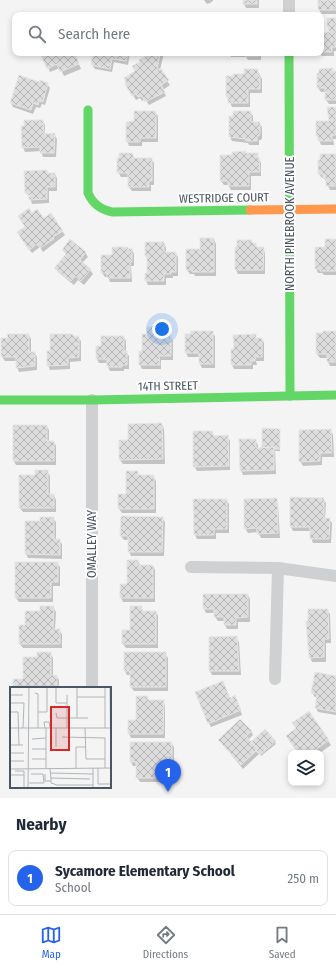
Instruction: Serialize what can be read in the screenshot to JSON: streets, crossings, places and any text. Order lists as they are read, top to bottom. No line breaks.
{"streets":{"street":["WESTRIDGE COURT","NORTH PINEBROOK AVENUE","14TH STREET","OMALLEY WAY"]},"crossings":[["WESTRIDGE COURT","NORTH PINEBROOK AVENUE"],["NORTH PINEBROOK AVENUE","14TH STREET"],["14TH STREET","OMALLEY WAY"]],"page":{"search":"Search here","pins":"1","heading":"Nearby","list":[{"mark":"1","name":"Sycamore Elementary School","note":"School","value":"250 m"}],"nav":["Map","Directions","Saved"]}}
